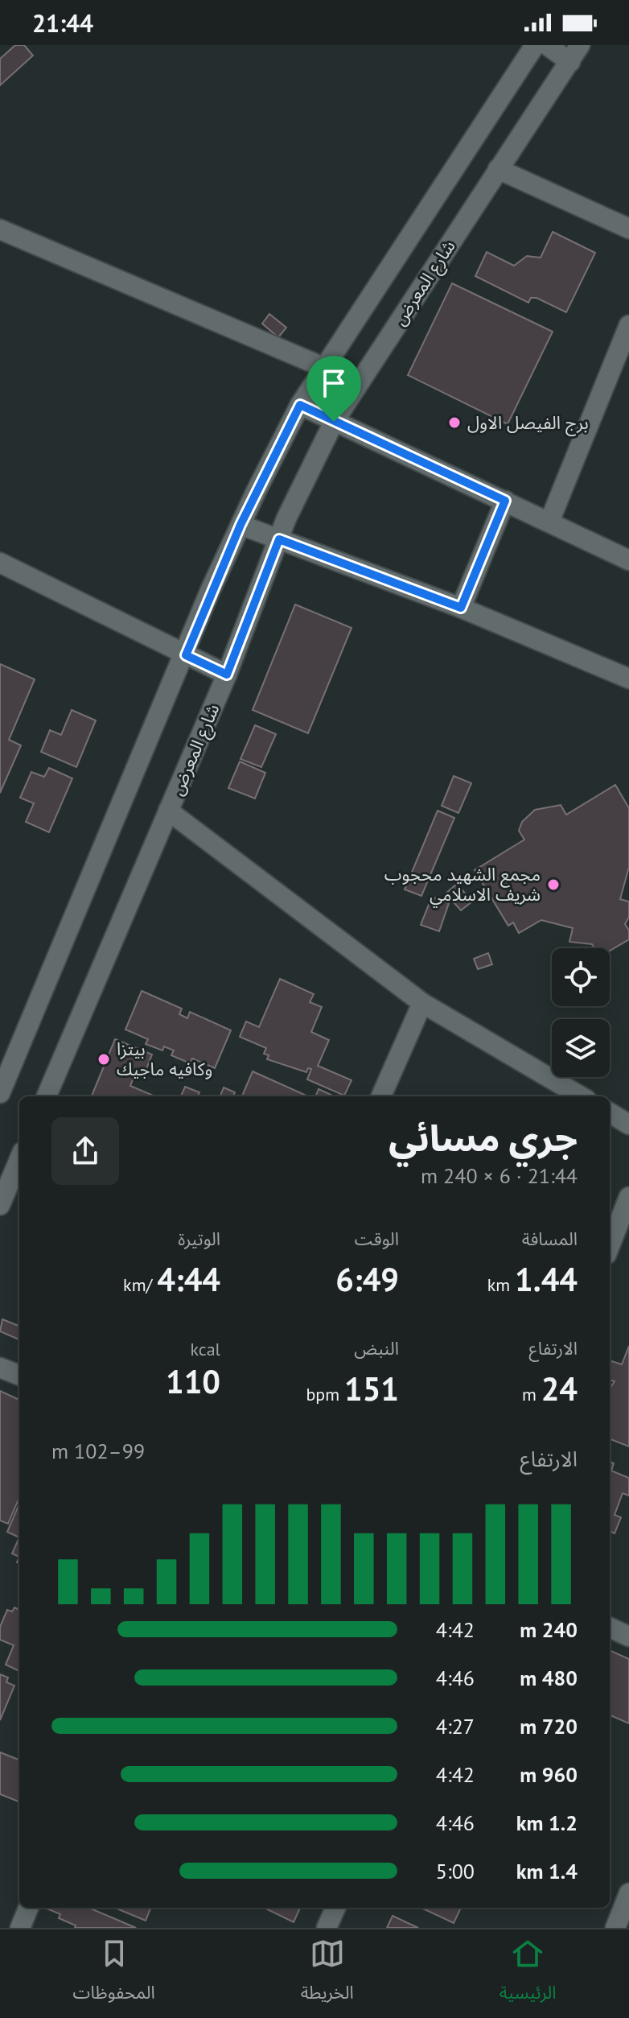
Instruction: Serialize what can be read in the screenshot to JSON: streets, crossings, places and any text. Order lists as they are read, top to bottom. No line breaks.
{"streets":{"main road":["شارع المعرض"]},"places":["برج الفيصل الاول","مجمع الشهيد محجوب شريف الاسلامي","بيتزا وكافيه ماجيك"],"page":{"status":"21:44","heading":["جري مسائي","21:44 · 6 × 240 m"],"stats":[["المسافة","1.44 km"],["الوقت","6:49"],["الوتيرة","4:44 /km"],["الارتفاع","24 m"],["النبض","151 bpm"],["kcal","110"]],"chart":["الارتفاع","99–102 m"],"list":[{"name":"240 m","note":"4:42"},{"name":"480 m","note":"4:46"},{"name":"720 m","note":"4:27"},{"name":"960 m","note":"4:42"},{"name":"1.2 km","note":"4:46"},{"name":"1.4 km","note":"5:00"}],"tabs":["الرئيسية","الخريطة","المحفوظات"]}}
